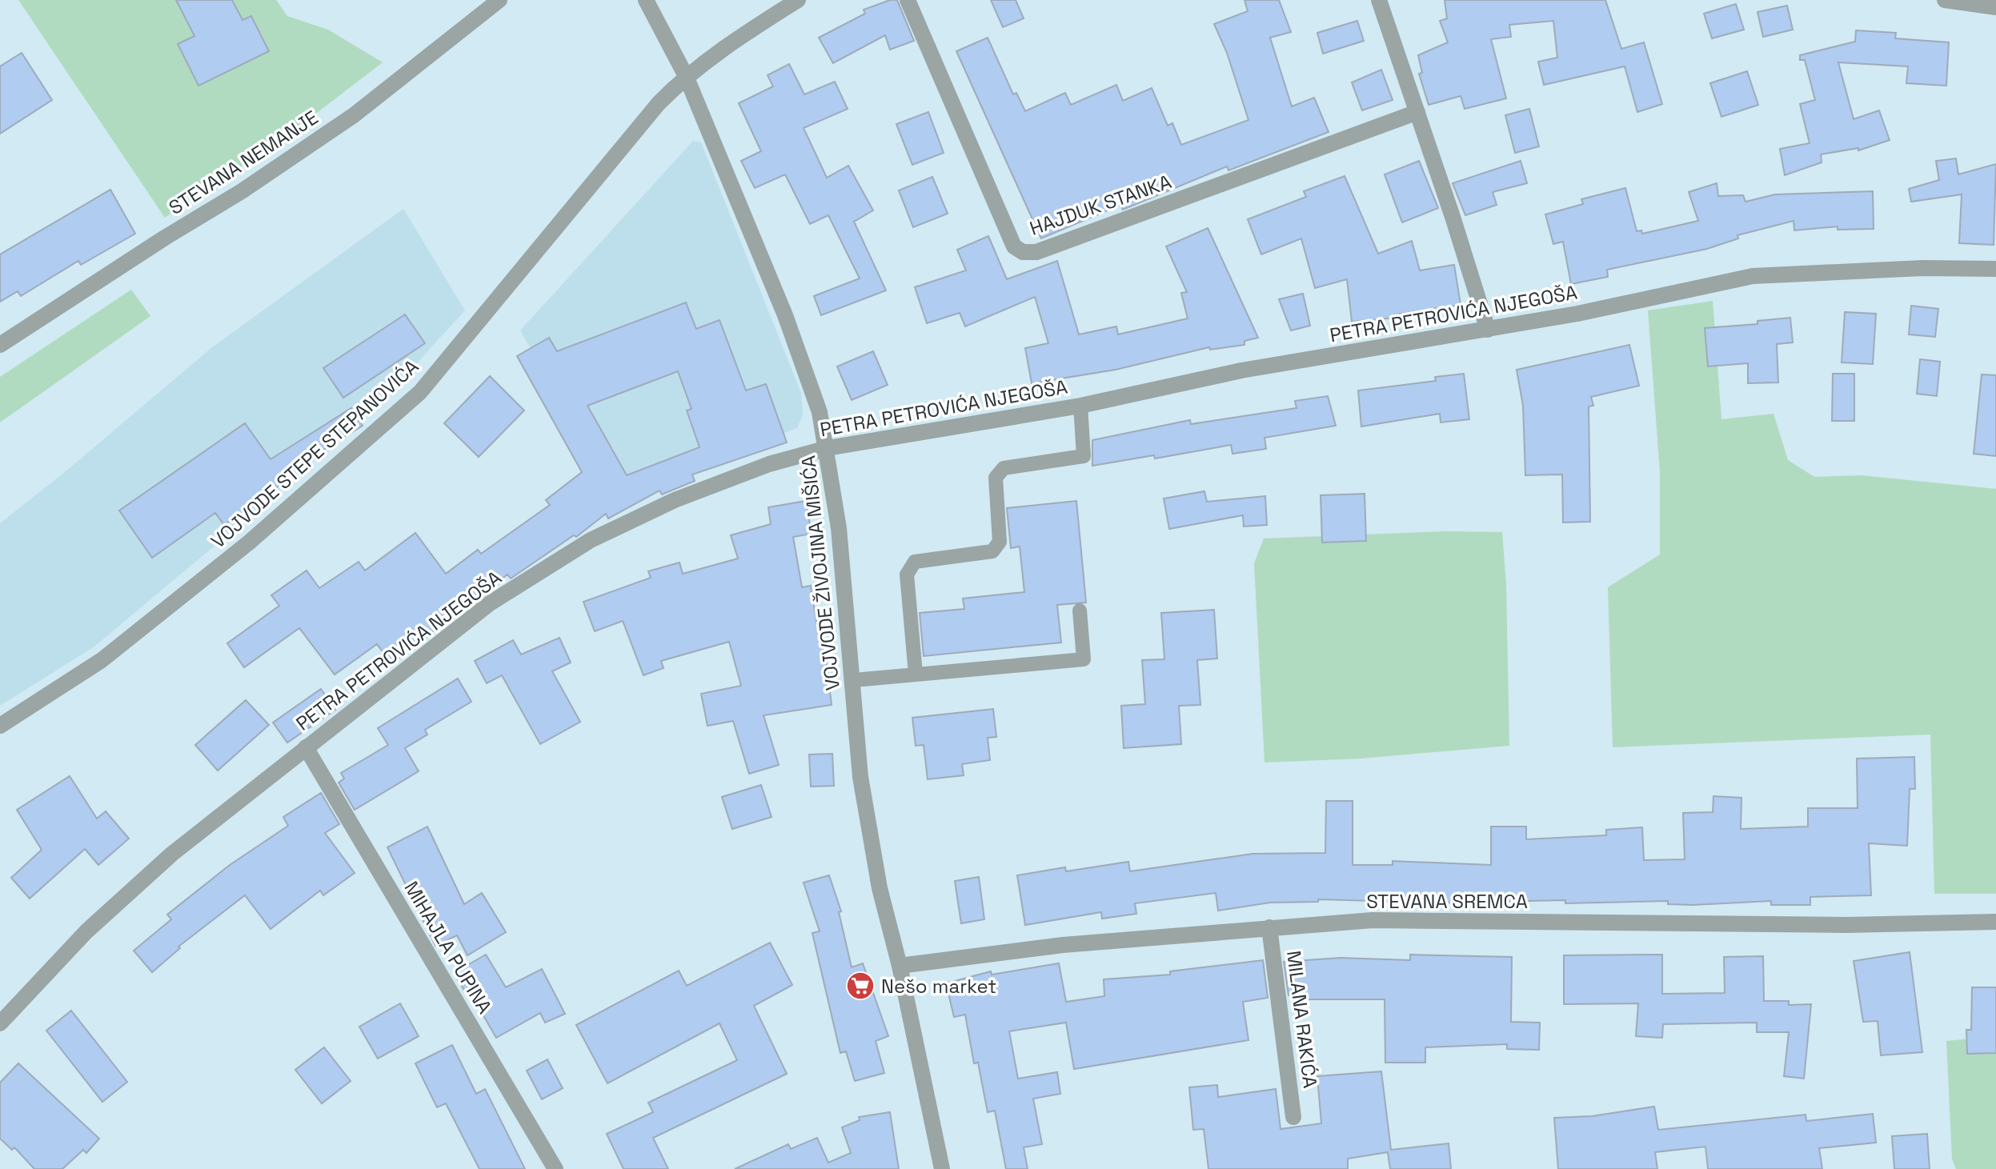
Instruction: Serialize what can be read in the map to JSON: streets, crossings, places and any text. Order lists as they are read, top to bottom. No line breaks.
{"streets":{"street":["STEVANA NEMANJE","HAJDUK STANKA","PETRA PETROVIĆA NJEGOŠA","VOJVODE STEPE STEPANOVIĆA","VOJVODE ŽIVOJINA MIŠIĆA","STEVANA SREMCA","MIHAJLA PUPINA","MILANA RAKIĆA"]},"crossings":[["PETRA PETROVIĆA NJEGOŠA","VOJVODE ŽIVOJINA MIŠIĆA"],["PETRA PETROVIĆA NJEGOŠA","MIHAJLA PUPINA"],["VOJVODE STEPE STEPANOVIĆA","VOJVODE ŽIVOJINA MIŠIĆA"],["VOJVODE ŽIVOJINA MIŠIĆA","STEVANA SREMCA"],["STEVANA SREMCA","MILANA RAKIĆA"]],"places":{"supermarket":["Nešo market"]}}
